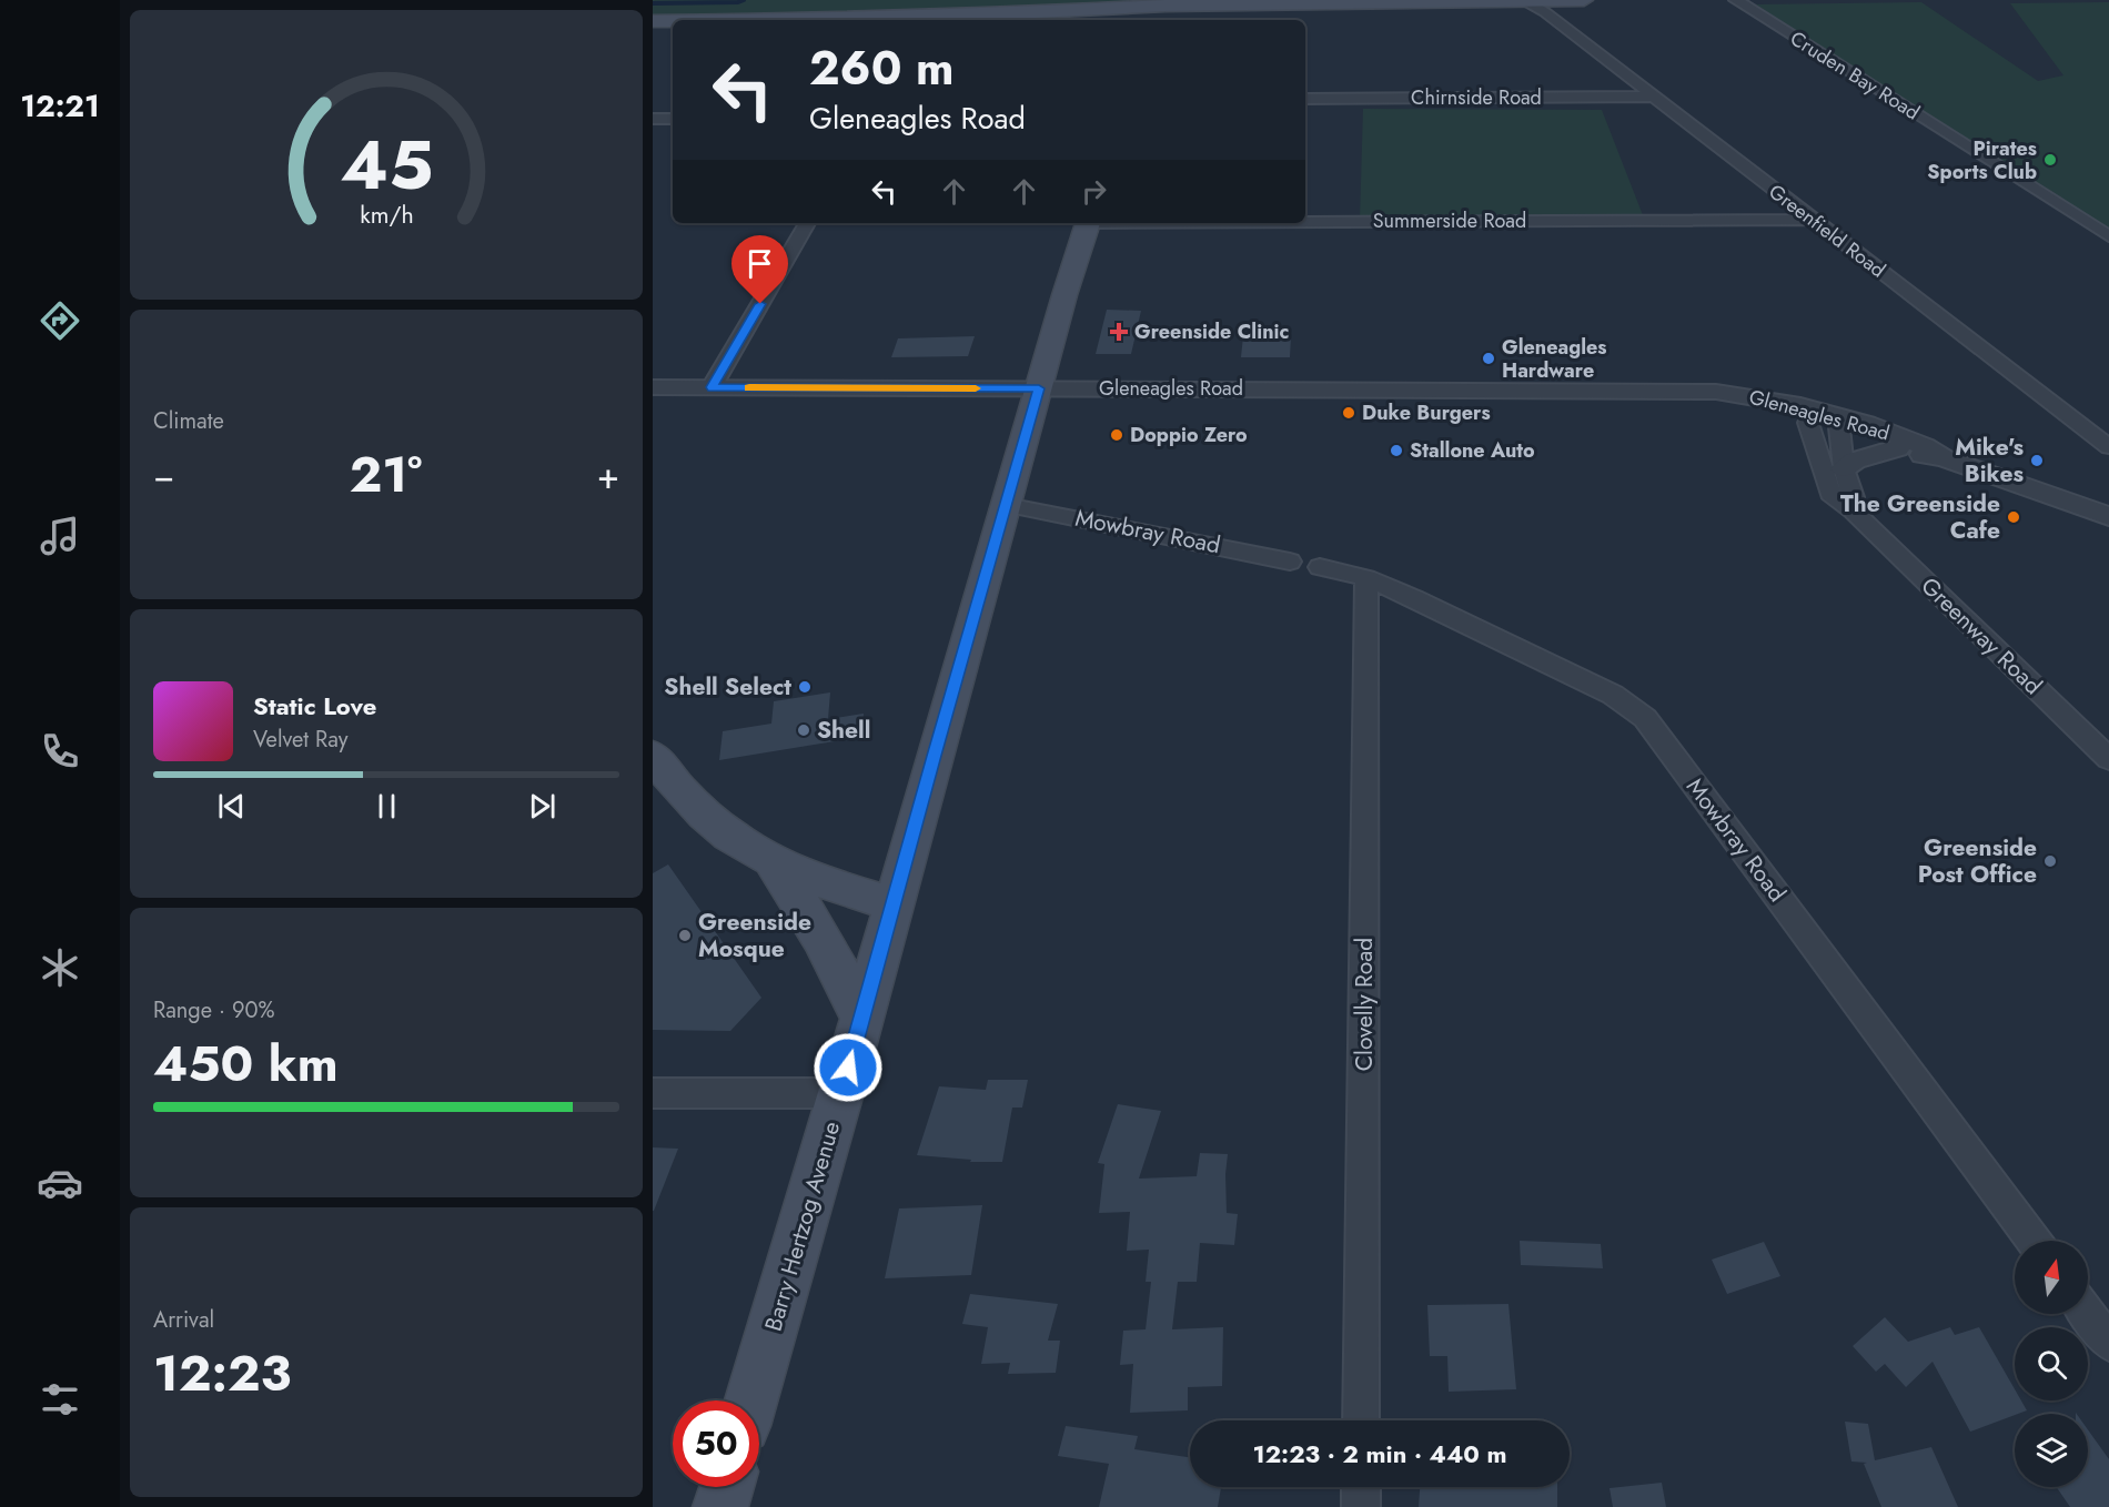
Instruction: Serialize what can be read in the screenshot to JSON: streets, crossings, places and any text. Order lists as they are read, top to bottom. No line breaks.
{"streets":{"main road":["Barry Hertzog Avenue"],"street":["Cruden Bay Road","Chirnside Road","Summerside Road","Greenfield Road","Gleneagles Road","Mowbray Road","Greenway Road","Clovelly Road"]},"crossings":[["Chirnside Road","Greenfield Road"],["Summerside Road","Greenfield Road"],["Gleneagles Road","Greenway Road"],["Gleneagles Road","Barry Hertzog Avenue"],["Mowbray Road","Clovelly Road"],["Mowbray Road","Barry Hertzog Avenue"]],"places":{"other":["Pirates Sports Club","Gleneagles Hardware","Duke Burgers","Doppio Zero","Stallone Auto","Mike's Bikes","The Greenside Cafe","Shell Select","Shell","Greenside Post Office","Greenside Mosque"],"health":["Greenside Clinic"]},"north":"top","page":{"tabs":"12:21","turn":["260 m","Gleneagles Road"],"tile":["Climate",["Range · 90%","450 km"],["Arrival","12:23"]],"heat":["−","21°","+"],"song":["Static Love","Velvet Ray"],"limit":"50","trip":"12:23 · 2 min · 440 m","gauge":["45","km/h"]}}
